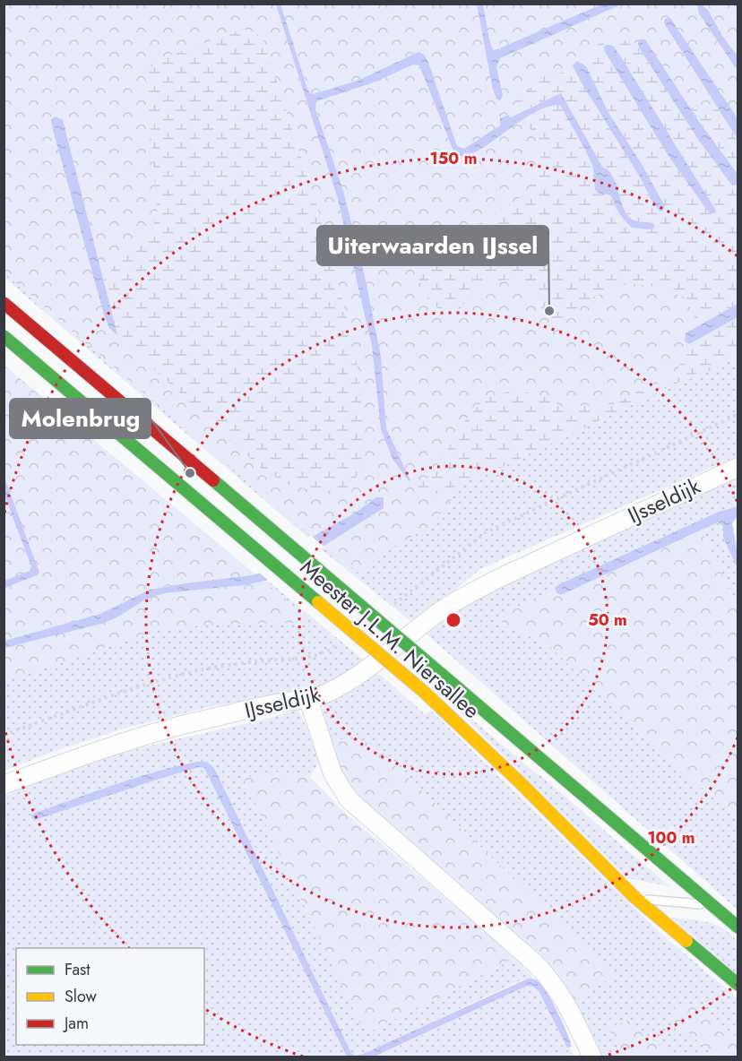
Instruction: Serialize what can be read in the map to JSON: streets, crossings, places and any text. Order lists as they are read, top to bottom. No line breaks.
{"streets":{"street":["IJsseldijk","Meester J.L.M. Niersallee"]},"places":["Uiterwaarden IJssel","Molenbrug"],"legend":["Fast","Slow","Jam"],"rings":["150 m","50 m","100 m"]}
